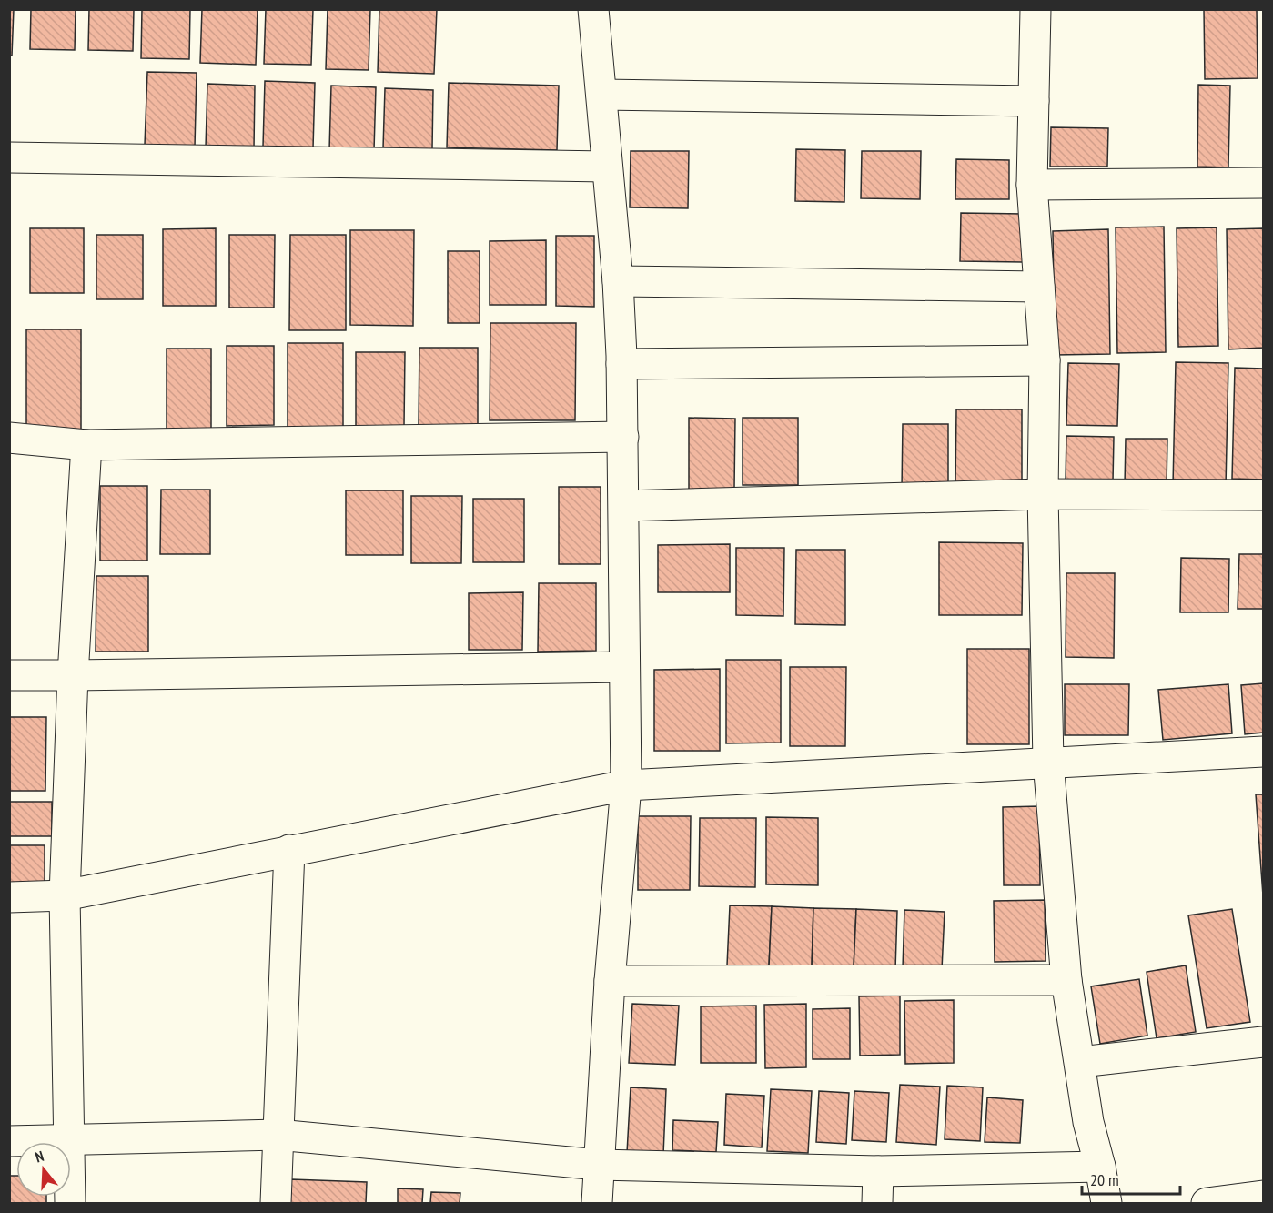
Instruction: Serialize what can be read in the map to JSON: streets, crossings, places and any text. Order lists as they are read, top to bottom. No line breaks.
{"scale_bar":"20 m","north":"top"}
